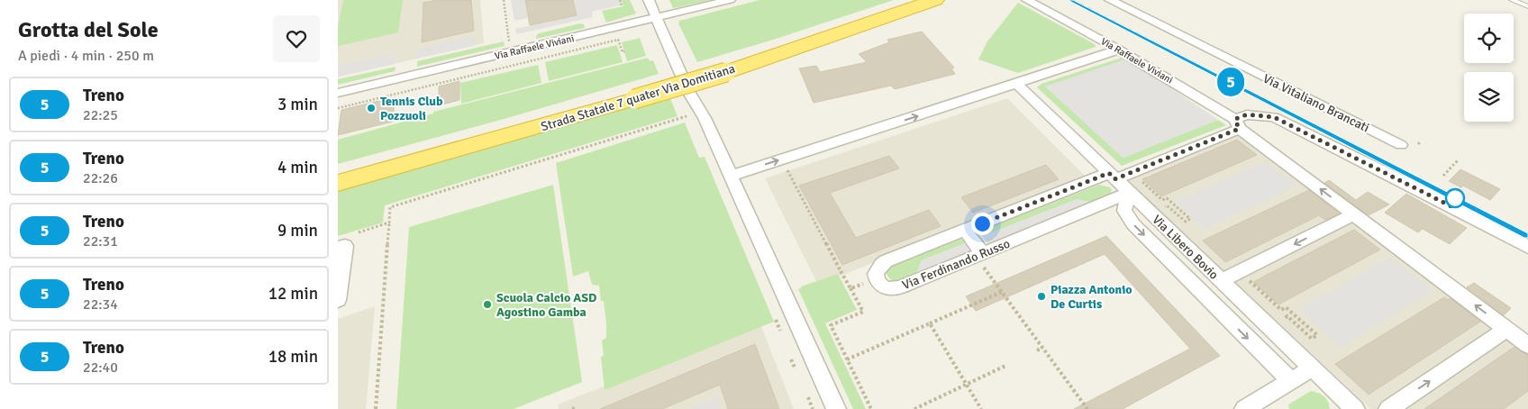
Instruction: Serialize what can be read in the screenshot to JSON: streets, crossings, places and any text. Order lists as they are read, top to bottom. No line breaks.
{"streets":{"highway":["Strada Statale 7 quater Via Domitiana"],"street":["Via Raffaele Viviani","Via Vitaliano Brancati","Via Libero Bovio","Via Ferdinando Russo"]},"crossings":[["Via Libero Bovio","Via Ferdinando Russo"]],"places":["Tennis Club Pozzuoli","Piazza Antonio De Curtis","Scuola Calcio ASD Agostino Gamba"],"page":{"heading":["Grotta del Sole","A piedi · 4 min · 250 m"],"on_map":"5","list":[{"mark":"5","name":"Treno","note":"22:25","value":"3 min"},{"mark":"5","name":"Treno","note":"22:26","value":"4 min"},{"mark":"5","name":"Treno","note":"22:31","value":"9 min"},{"mark":"5","name":"Treno","note":"22:34","value":"12 min"},{"mark":"5","name":"Treno","note":"22:40","value":"18 min"}]}}
